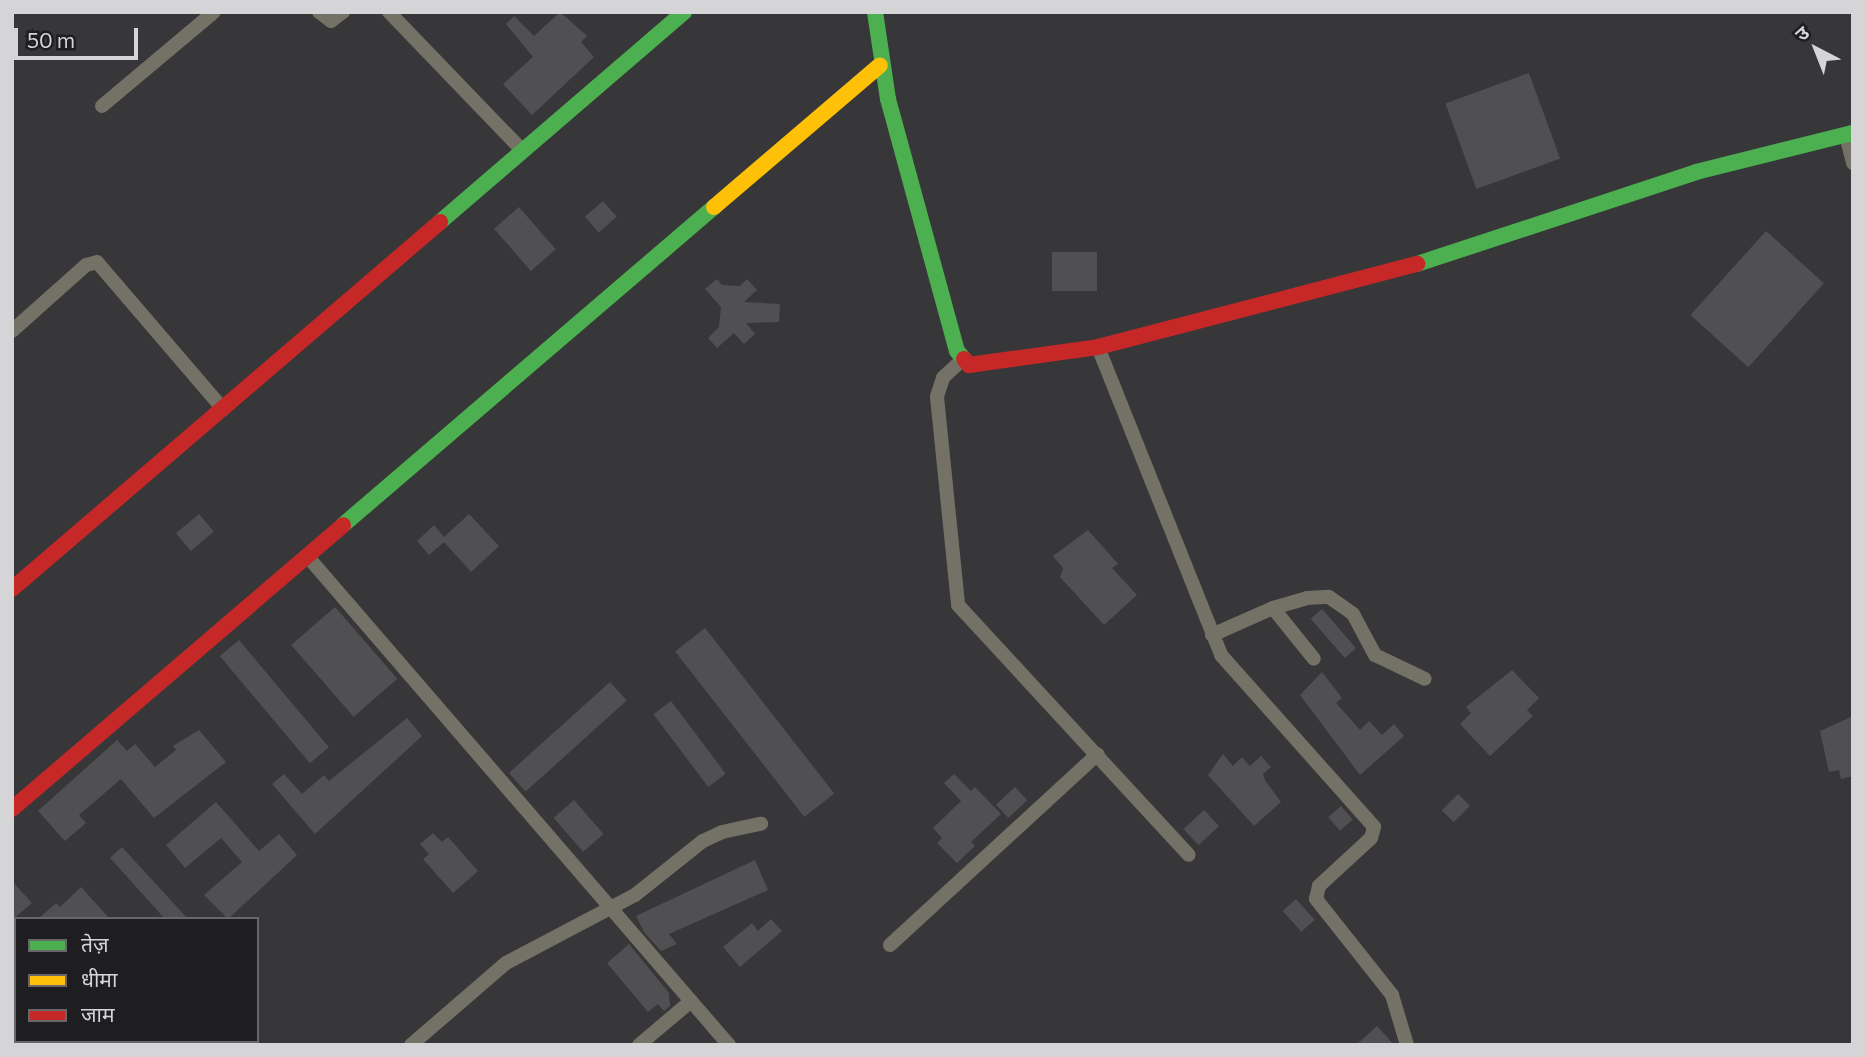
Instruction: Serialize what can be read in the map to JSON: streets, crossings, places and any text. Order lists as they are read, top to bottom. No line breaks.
{"legend":["तेज़","धीमा","जाम"],"scale_bar":"50 m","north":"top left"}
